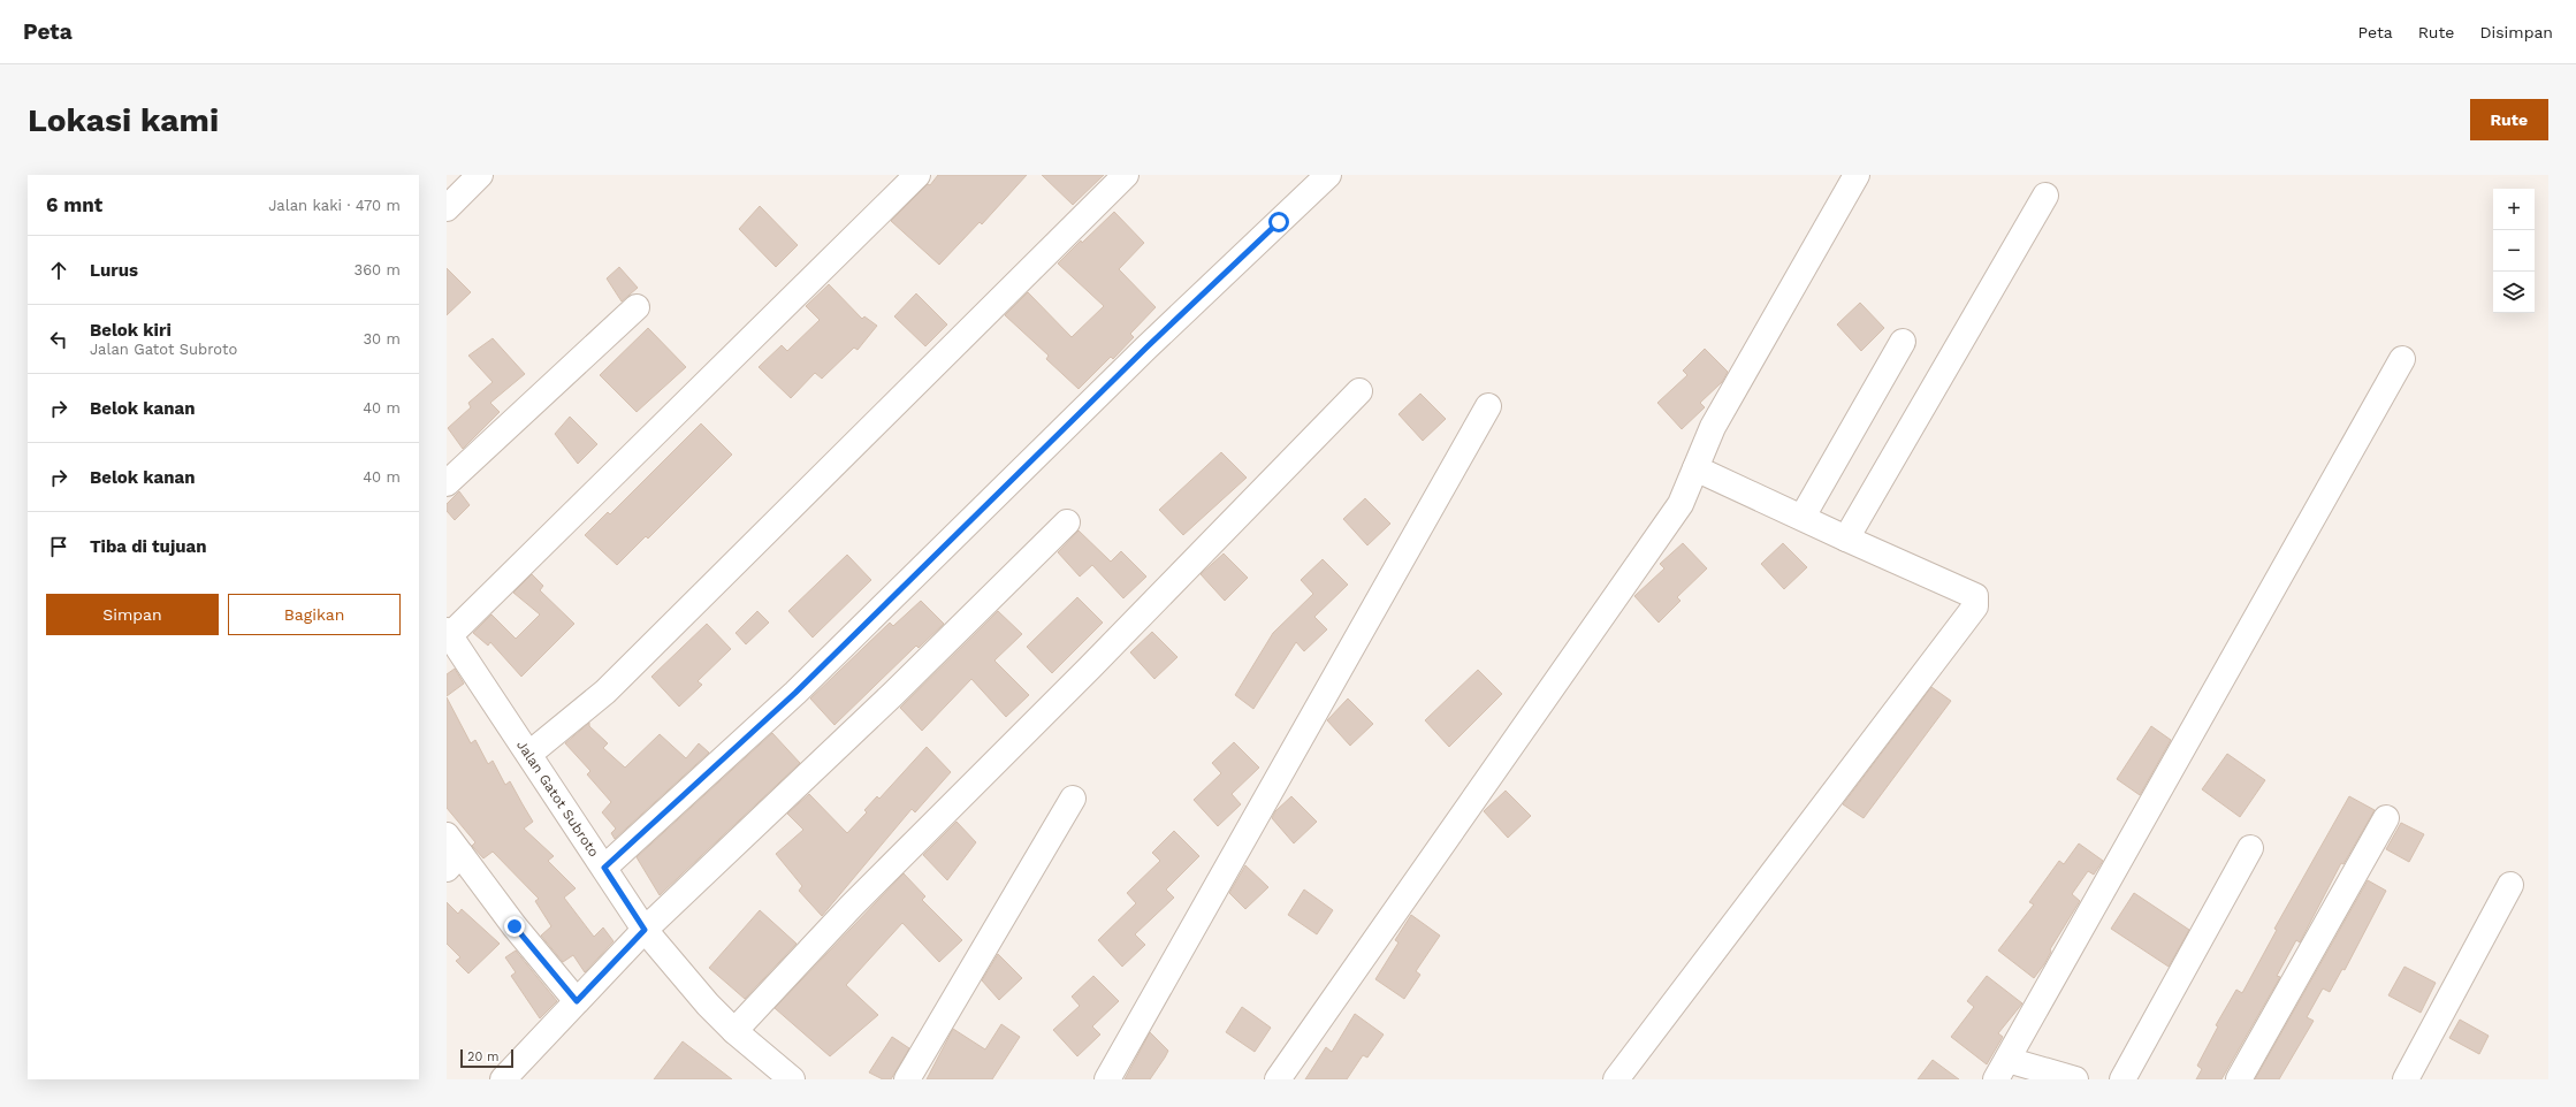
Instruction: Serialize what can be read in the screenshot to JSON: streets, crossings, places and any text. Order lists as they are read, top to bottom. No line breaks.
{"streets":{"street":["Jalan Gatot Subroto"]},"scale_bar":"20 m","page":{"header":"Peta","nav":["Peta","Rute","Disimpan"],"buttons":["Rute",["Simpan","Bagikan"]],"title":"Lokasi kami","heading":["6 mnt","Jalan kaki · 470 m"],"map_buttons":["+","−"],"list":[["Lurus","360 m"],["Belok kiri","Jalan Gatot Subroto","30 m"],["Belok kanan","40 m"],["Belok kanan","40 m"],"Tiba di tujuan"],"scale":"20 m"}}
